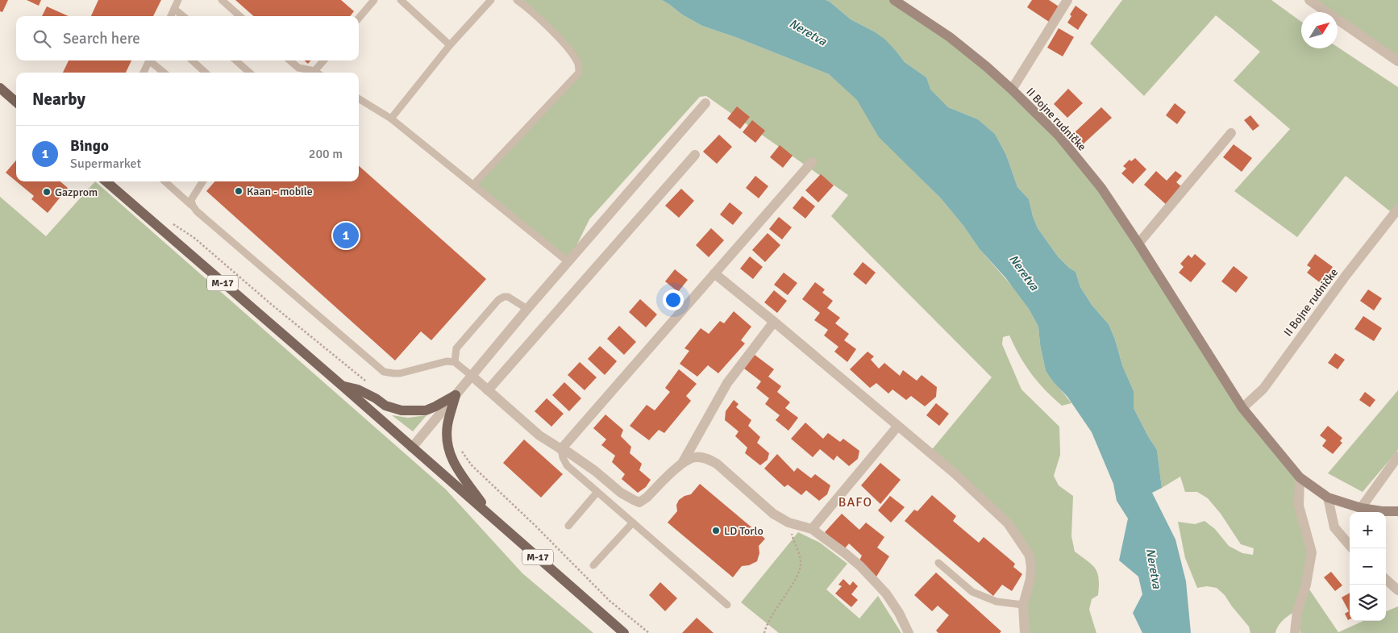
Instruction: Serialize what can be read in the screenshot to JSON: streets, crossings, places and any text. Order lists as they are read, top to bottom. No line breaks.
{"streets":{"main road":["M-17"],"street":["II Bojne rudničke"]},"districts":["BAFO"],"water":["Neretva"],"places":["Kaan - mobile","Gazprom","LD Torlo"],"north":"top right","page":{"search":"Search here","heading":"Nearby","list":[{"mark":"1","name":"Bingo","note":"Supermarket","value":"200 m"}],"pins":"1","map_buttons":["+","−"]}}
